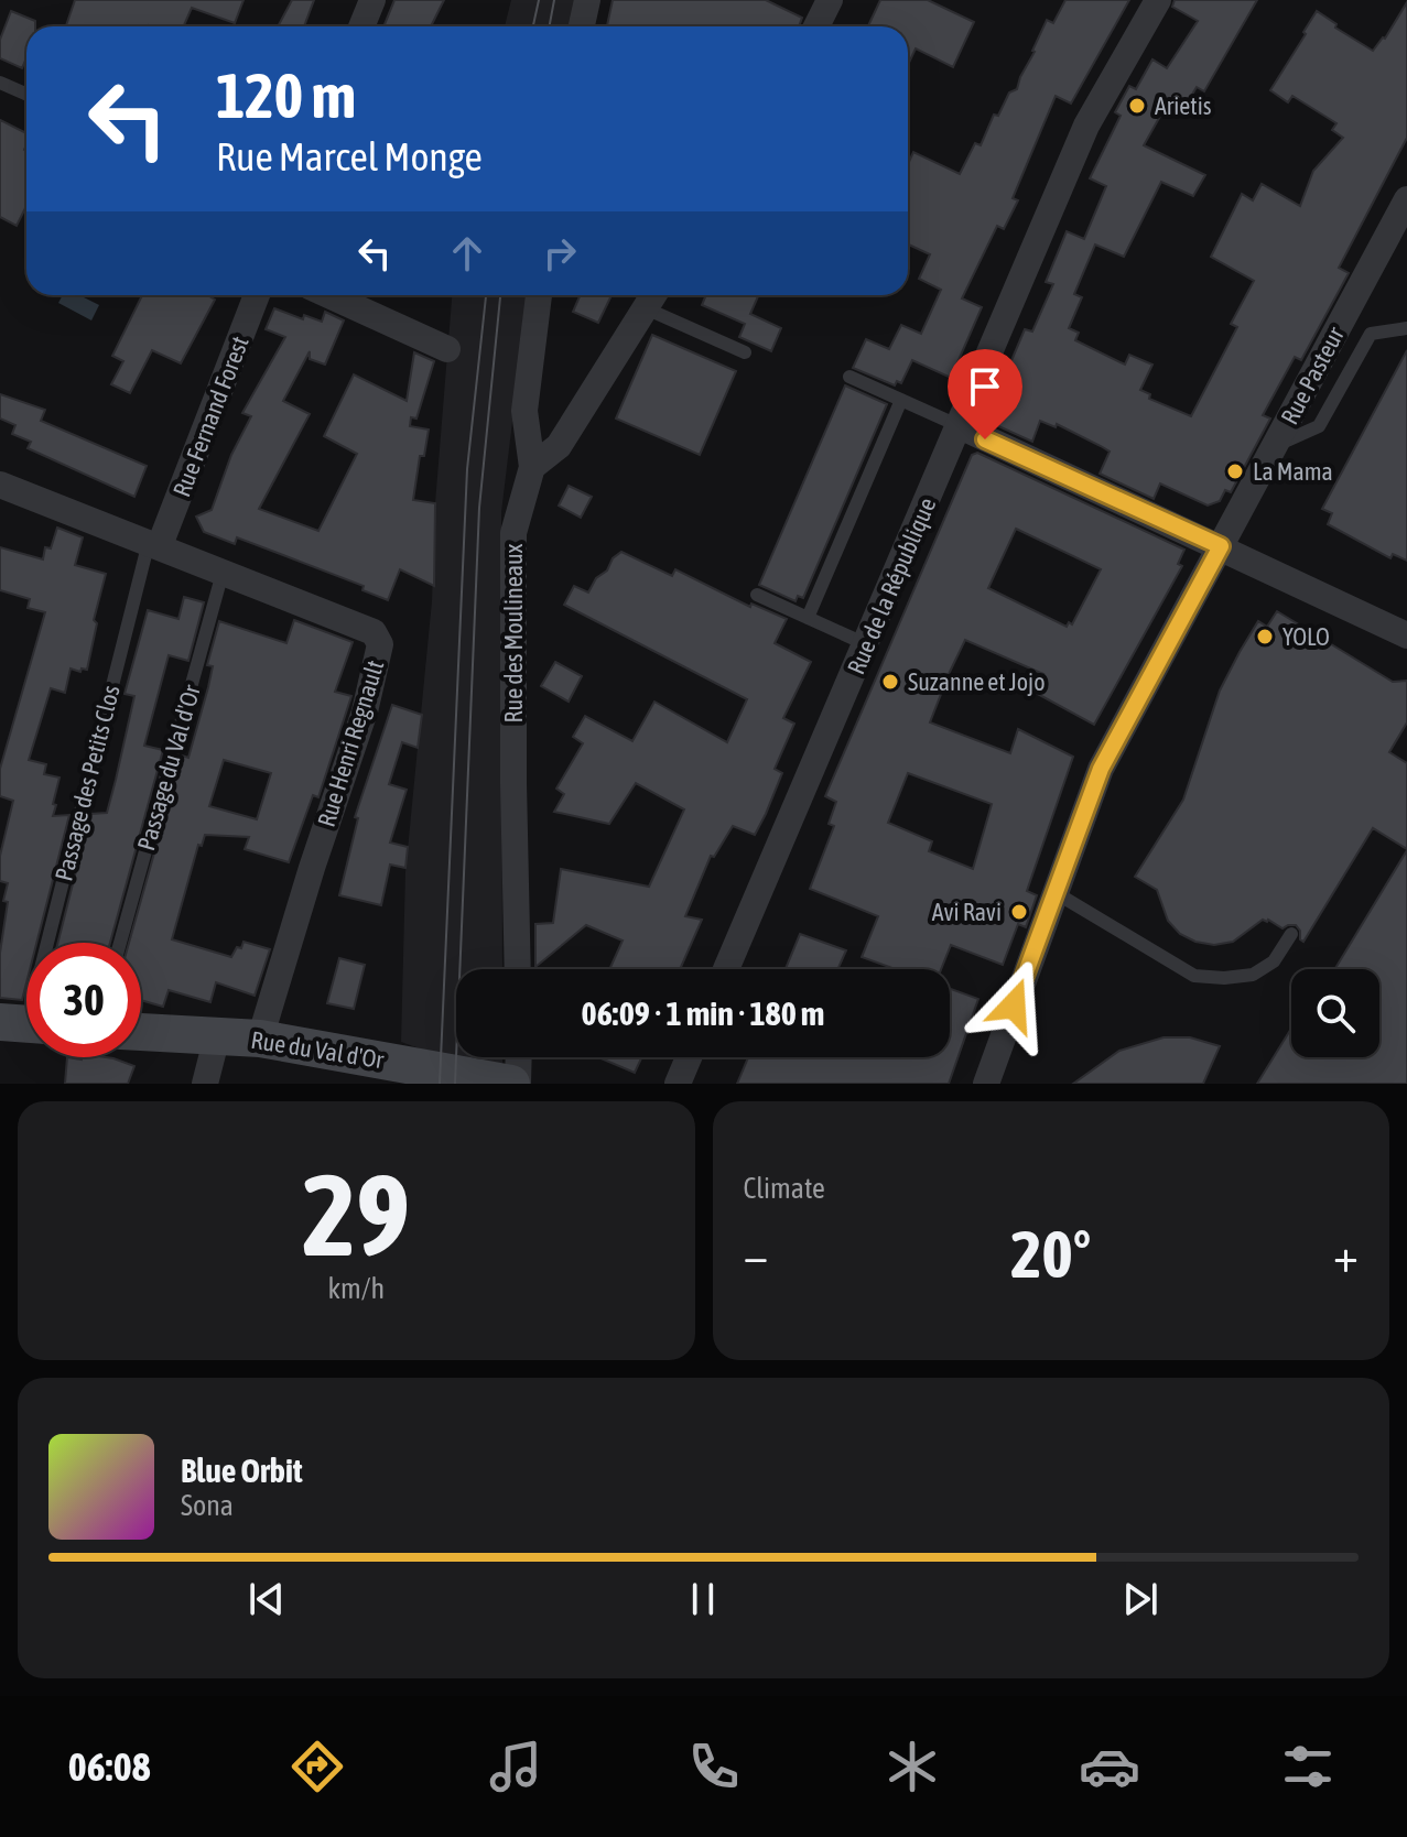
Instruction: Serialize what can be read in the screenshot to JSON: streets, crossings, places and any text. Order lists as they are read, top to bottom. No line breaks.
{"streets":{"main road":["Rue du Val d'Or"],"street":["Rue Pasteur","Rue Fernand Forest","Rue de la République","Rue des Moulineaux","Rue Henri Regnault"],"lane":["Passage du Val d'Or","Passage des Petits Clos"]},"crossings":[["Rue Fernand Forest","Rue Henri Regnault"],["Rue Fernand Forest","Passage des Petits Clos"],["Rue Henri Regnault","Passage du Val d'Or"],["Rue Henri Regnault","Passage des Petits Clos"],["Rue Henri Regnault","Rue du Val d'Or"]],"places":["Arietis","La Mama","YOLO","Suzanne et Jojo","Avi Ravi"],"page":{"turn":["120 m","Rue Marcel Monge"],"limit":"30","trip":"06:09 · 1 min · 180 m","tile":[["29","km/h"],"Climate"],"heat":["−","20°","+"],"song":["Blue Orbit","Sona"],"tabs":"06:08"}}
